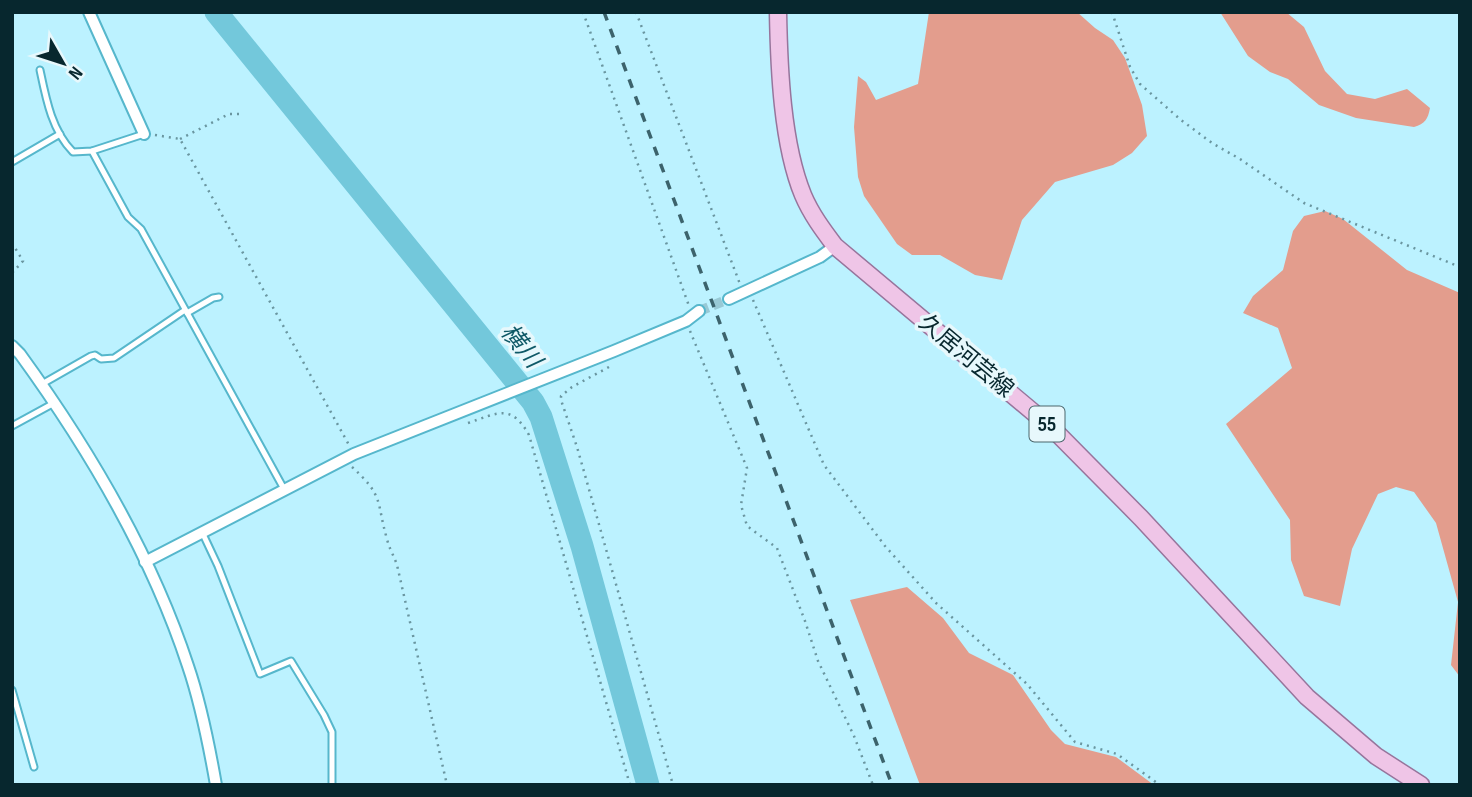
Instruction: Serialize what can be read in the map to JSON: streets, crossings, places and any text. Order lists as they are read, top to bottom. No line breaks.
{"streets":{"main road":["久居河芸線","55"]},"water":["横川"],"north":"bottom right"}
